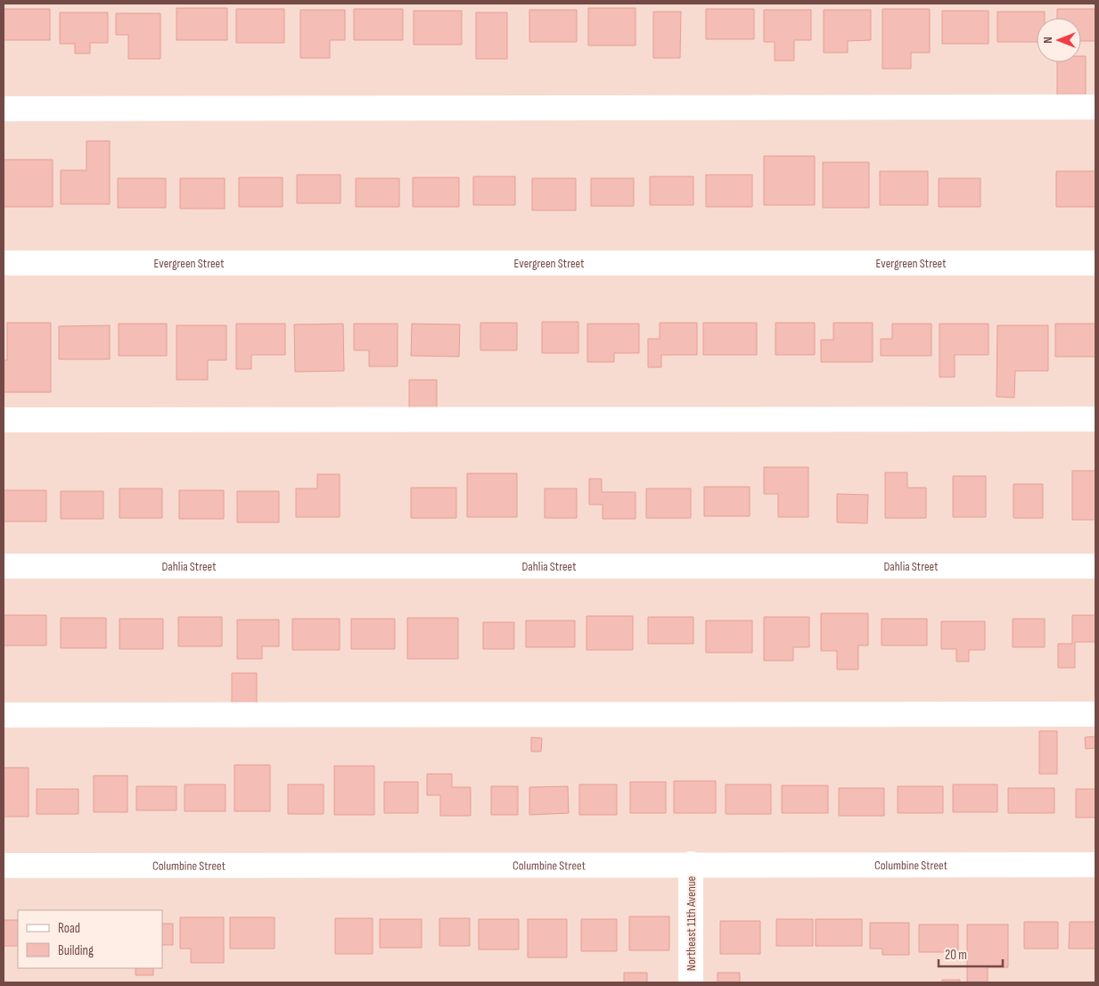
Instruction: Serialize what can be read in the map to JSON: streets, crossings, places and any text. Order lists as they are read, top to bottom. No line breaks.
{"streets":{"street":["Evergreen Street","Dahlia Street","Columbine Street","Northeast 11th Avenue"]},"crossings":[["Columbine Street","Northeast 11th Avenue"]],"legend":["Road","Building"],"scale_bar":"20 m","north":"left"}
